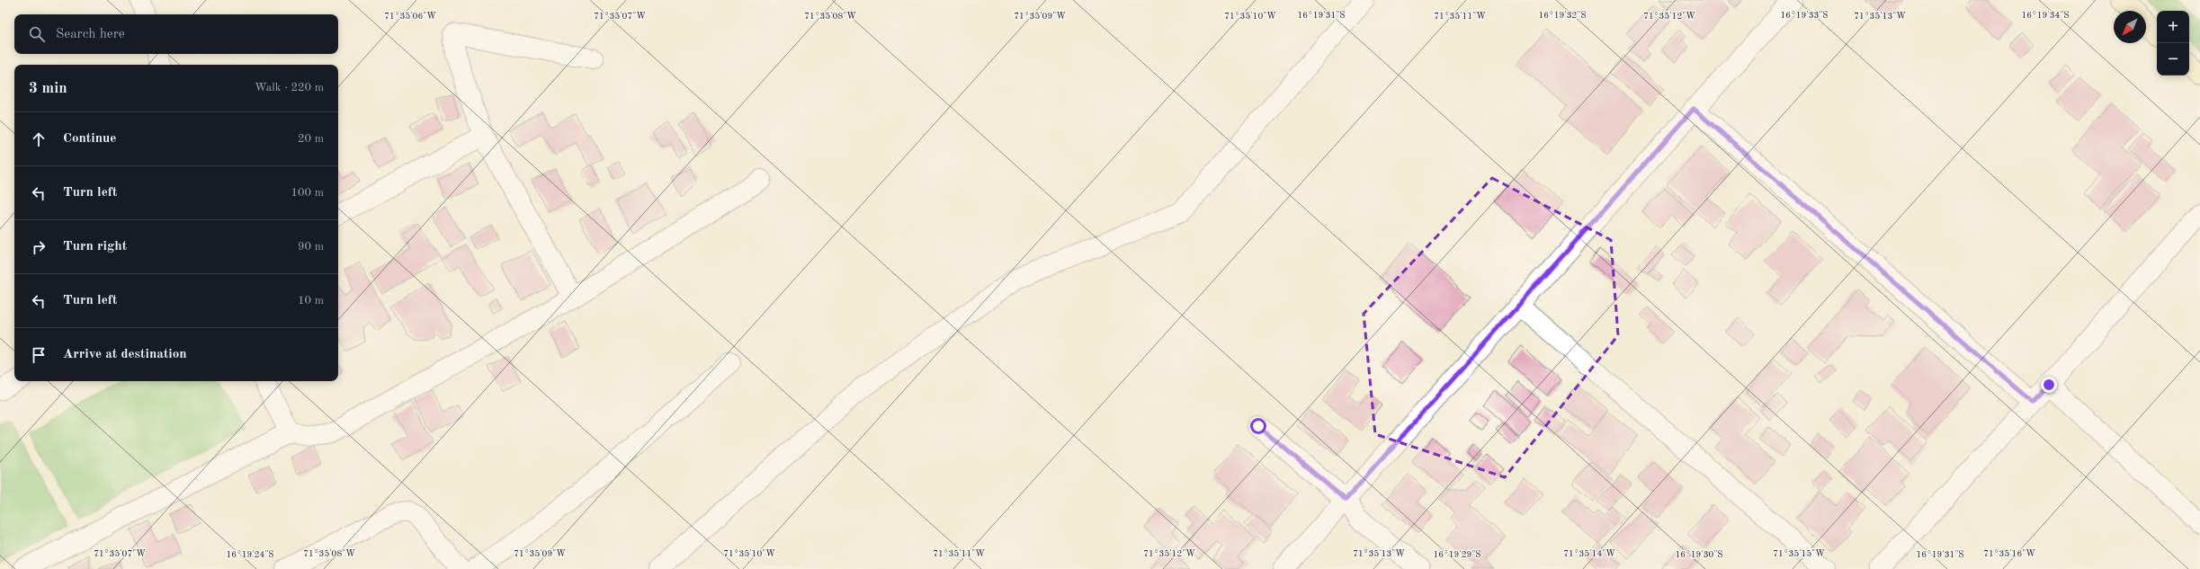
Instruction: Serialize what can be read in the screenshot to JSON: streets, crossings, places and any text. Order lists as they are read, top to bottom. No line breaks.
{"north":"bottom left","page":{"map_buttons":["+","−"],"search":"Search here","heading":["3 min","Walk · 220 m"],"list":[["Continue","20 m"],["Turn left","100 m"],["Turn right","90 m"],["Turn left","10 m"],"Arrive at destination"]},"coordinates":["16°19'34\"S","16°19'31\"S","16°19'32\"S","16°19'33\"S","71°35'06\"W","71°35'07\"W","71°35'08\"W","71°35'10\"W","71°35'11\"W","71°35'12\"W","71°35'09\"W","71°35'13\"W","71°35'14\"W","71°35'15\"W","71°35'16\"W","16°19'24\"S","16°19'29\"S","16°19'30\"S"]}
